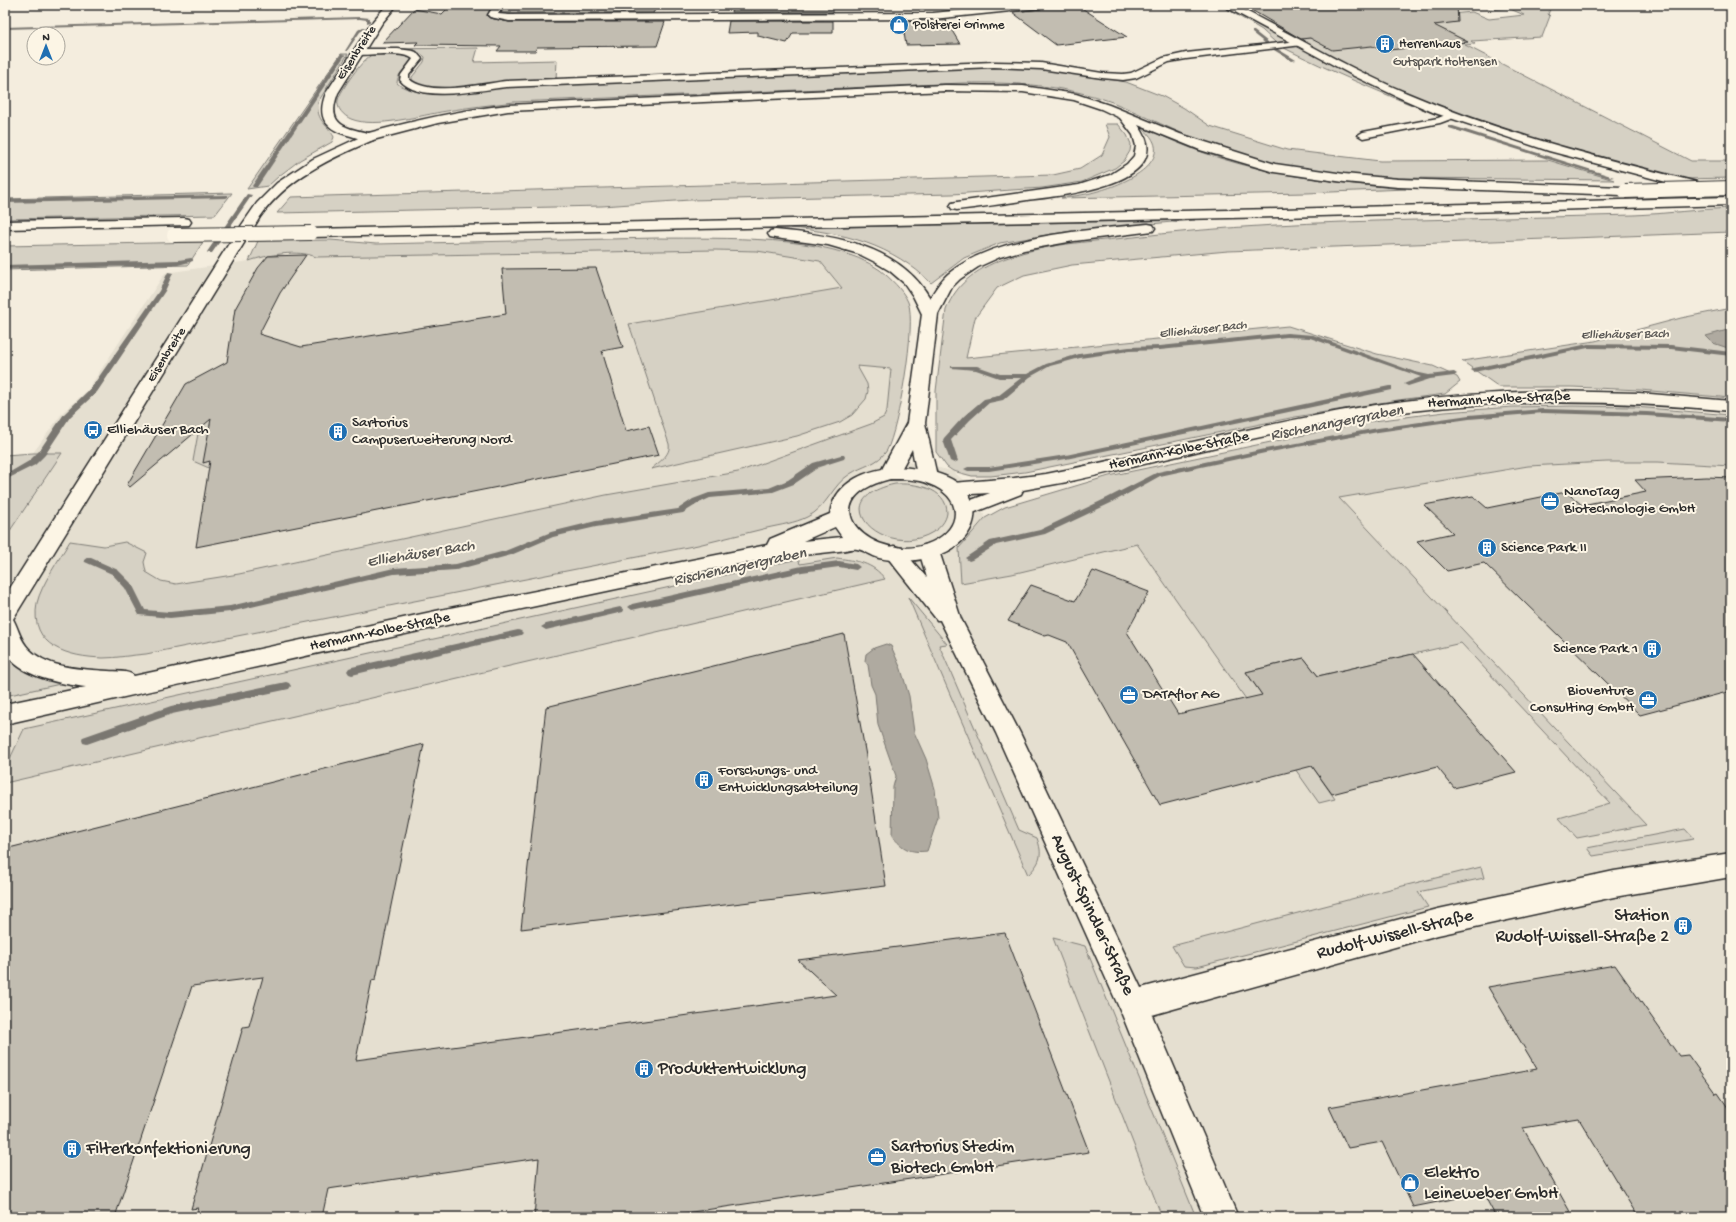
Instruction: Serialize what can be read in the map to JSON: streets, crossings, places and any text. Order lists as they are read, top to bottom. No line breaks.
{"streets":{"main road":["Eisenbreite","Hermann-Kolbe-Straße","August-Spindler-Straße","Rudolf-Wissell-Straße"]},"crossings":[["Hermann-Kolbe-Straße","August-Spindler-Straße"],["August-Spindler-Straße","Rudolf-Wissell-Straße"]],"water":["Elliehäuser Bach","Rischenangergraben"],"parks":["Gutspark Holtensen"],"places":{"shop":["Polsterei Grimme","Elektro Leineweber GmbH"],"building":["Herrenhaus","Sartorius Campuserweiterung Nord","Science Park II","Science Park 1","Forschungs- und Entwicklungsabteilung","Station Rudolf-Wissell-Straße 2","Produktentwicklung","Filterkonfektionierung"],"bus stop":["Elliehäuser Bach"],"office":["NanoTag Biotechnologie GmbH","DATAflor AG","Bioventure Consulting GmbH","Sartorius Stedim Biotech GmbH"]},"north":"top"}
